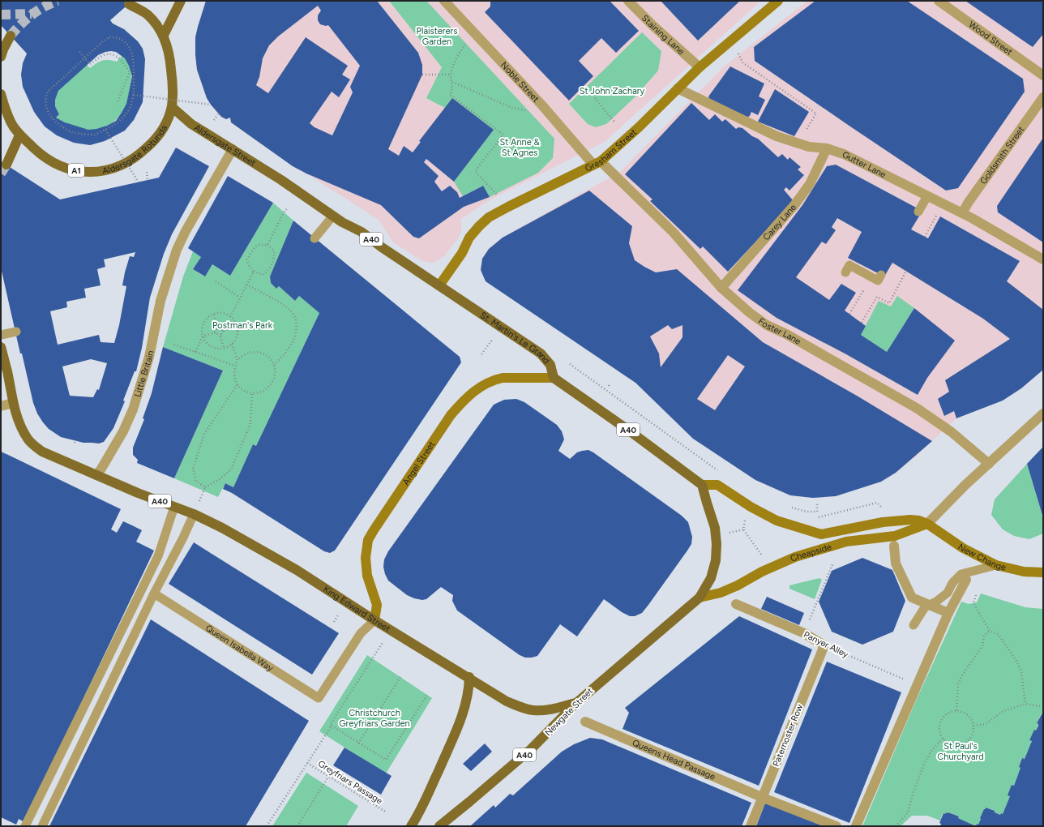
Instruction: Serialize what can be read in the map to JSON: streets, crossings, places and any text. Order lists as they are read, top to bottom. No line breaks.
{"streets":{"main road":["Aldersgate Street","Aldersgate Rotunda","A1","A40","St. Martin's Le Grand","King Edward Street","Newgate Street"],"street":["Staining Lane","Wood Street","Noble Street","Gresham Street","Goldsmith Street","Gutter Lane","Carey Lane","Foster Lane","Little Britain","Angel Street","Cheapside","New Change","Panyer Alley","Paternoster Row","Queens Head Passage"],"lane":["Queen Isabella Way"],"path":["Greyfriars Passage"]},"crossings":[["Staining Lane","Gresham Street"],["Noble Street","Gresham Street"],["Noble Street","Foster Lane"],["Aldersgate Street","Aldersgate Rotunda"],["Aldersgate Street","St. Martin's Le Grand"],["Aldersgate Street","Little Britain"],["Gresham Street","Gutter Lane"],["Gresham Street","Foster Lane"],["Gresham Street","St. Martin's Le Grand"],["Goldsmith Street","Gutter Lane"],["Gutter Lane","Carey Lane"],["Carey Lane","Foster Lane"],["A40","St. Martin's Le Grand"],["A40","Little Britain"],["A40","Cheapside"],["A40","King Edward Street"],["A40","Newgate Street"],["Foster Lane","Cheapside"],["St. Martin's Le Grand","Angel Street"],["St. Martin's Le Grand","Cheapside"],["Little Britain","King Edward Street"],["Angel Street","King Edward Street"],["Angel Street","Queen Isabella Way"],["Cheapside","New Change"],["Cheapside","Newgate Street"],["King Edward Street","Queen Isabella Way"],["Panyer Alley","Paternoster Row"],["Paternoster Row","Queens Head Passage"]],"parks":["Plaisterers Garden","St John Zachary","St Anne & St Agnes","Postman's Park","Christchurch Greyfriars Garden","St Paul's Churchyard"]}
